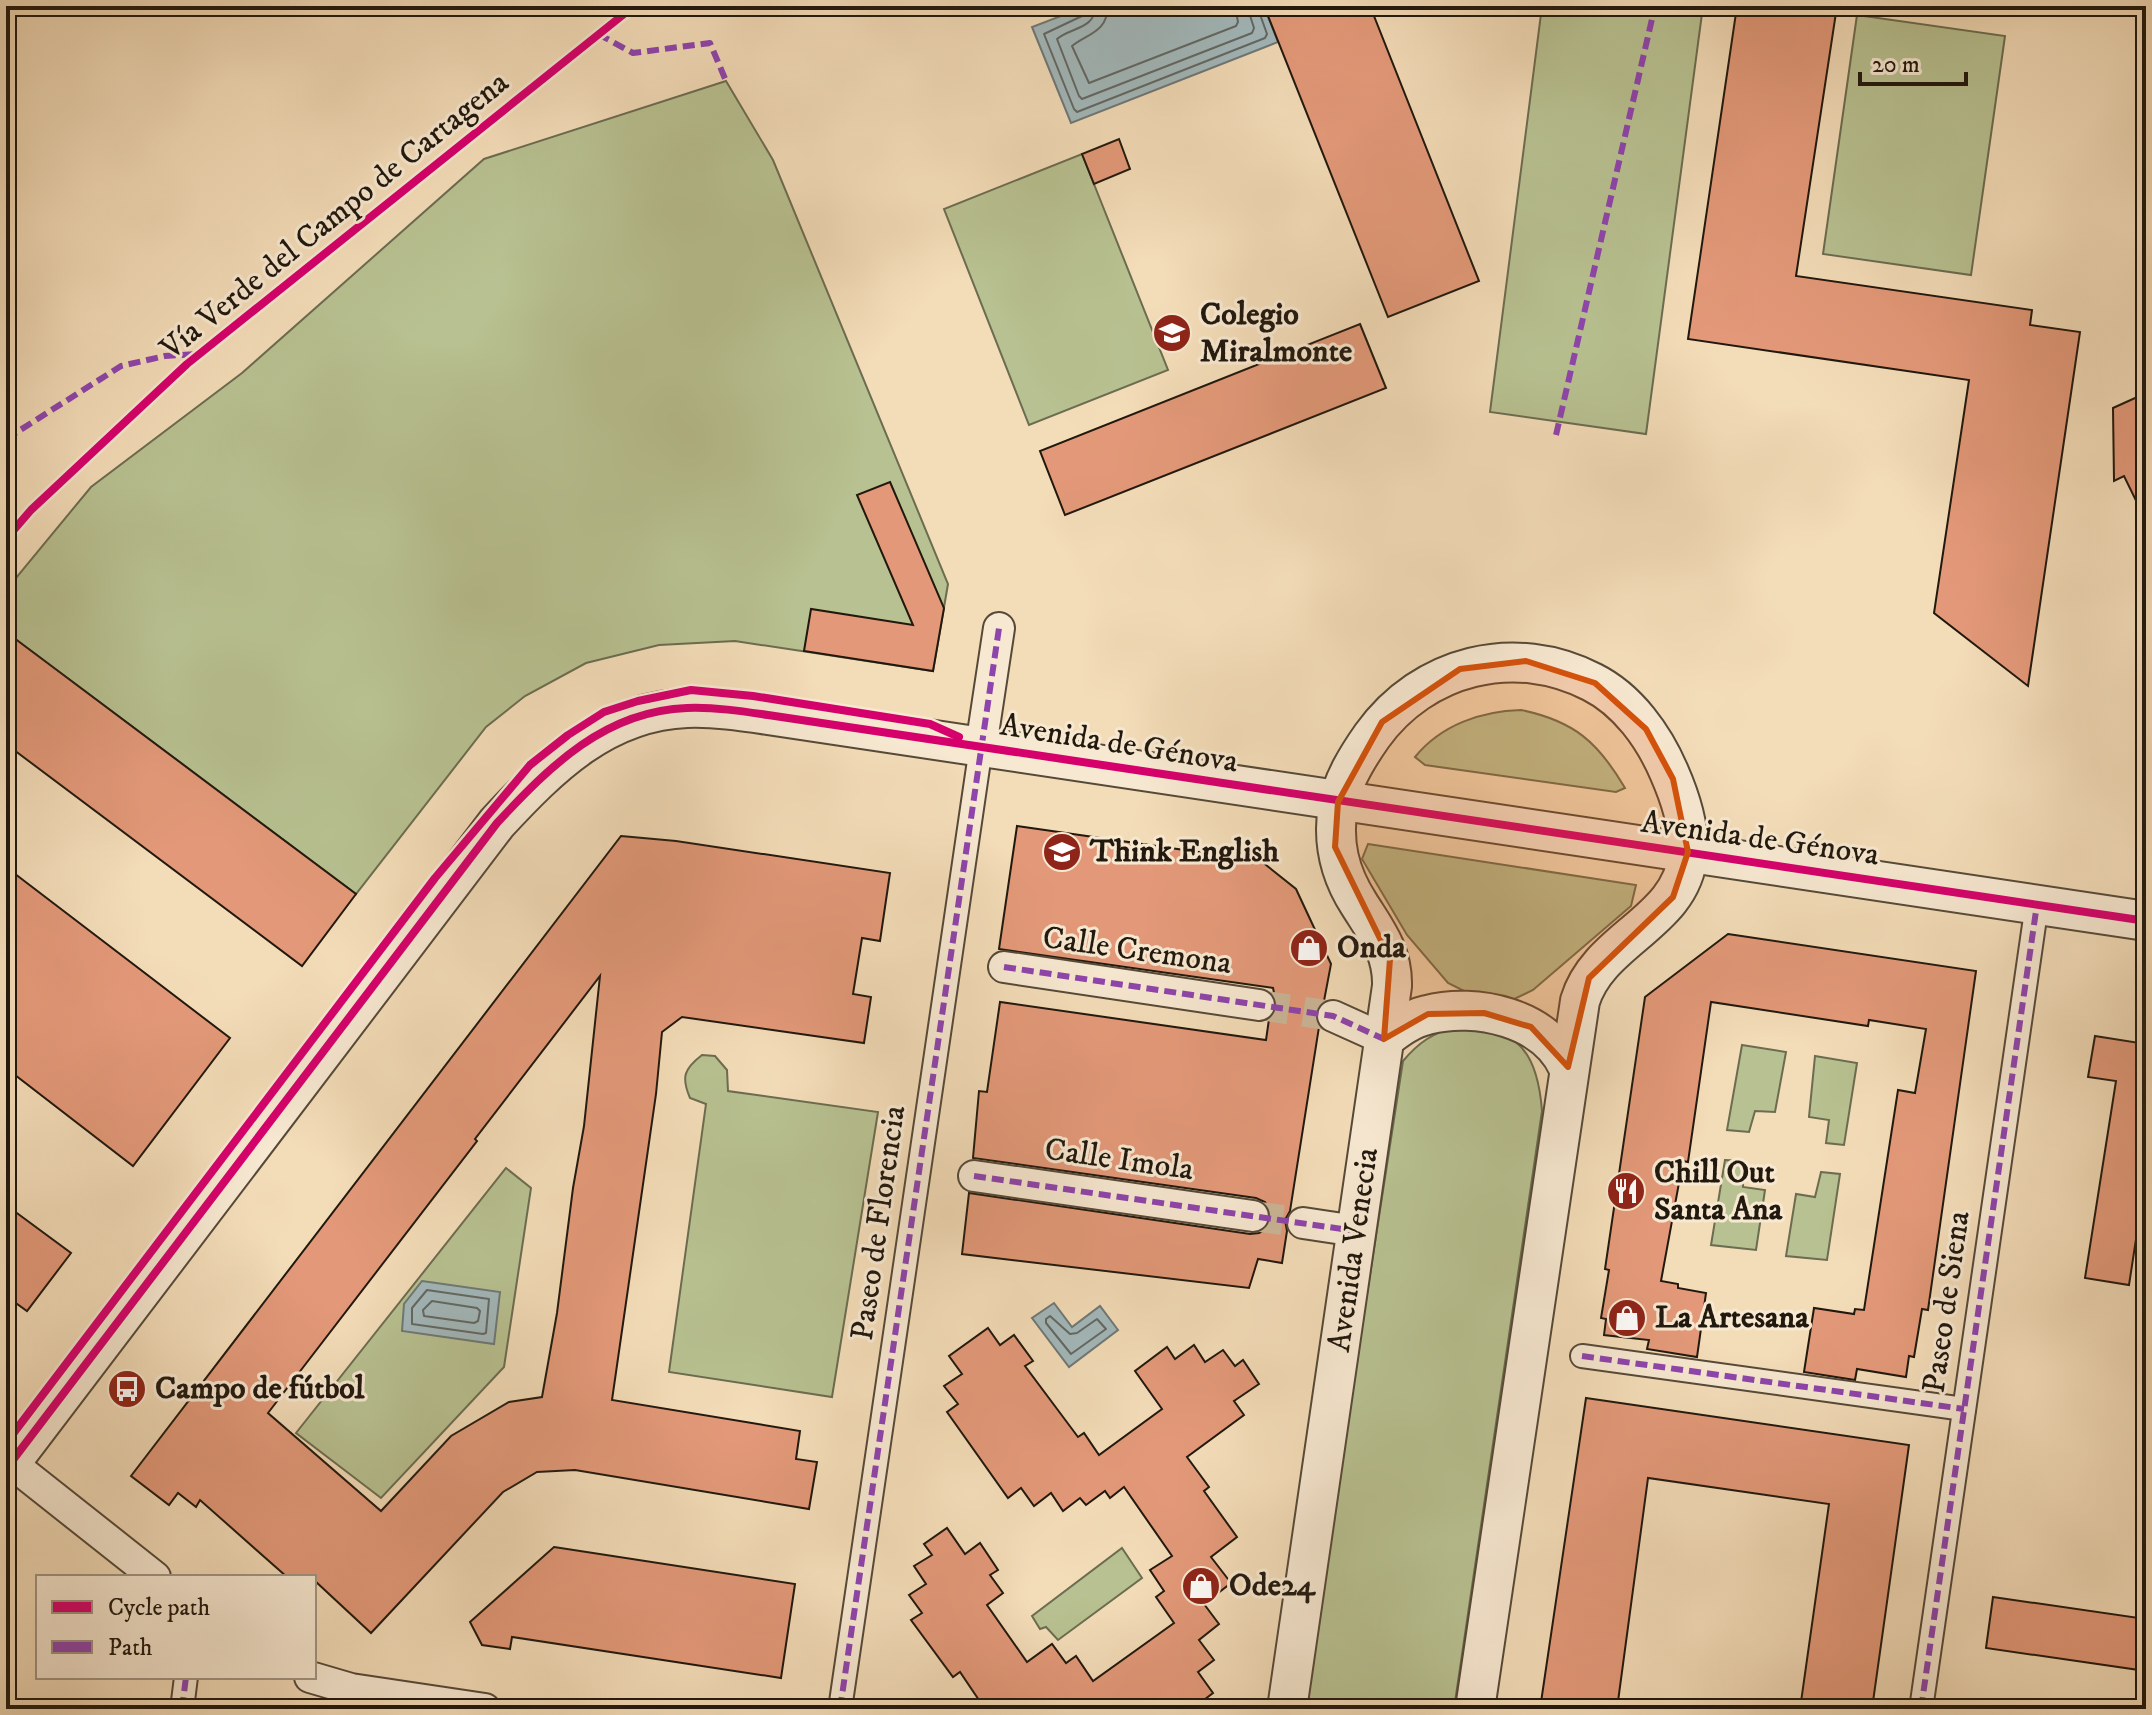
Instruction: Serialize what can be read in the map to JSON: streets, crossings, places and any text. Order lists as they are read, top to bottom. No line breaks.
{"streets":{"street":["Avenida de Génova","Calle Cremona","Calle Imola","Paseo de Florencia","Avenida Venecia","Paseo de Siena"],"cycle path":["Vía Verde del Campo de Cartagena"]},"crossings":[["Avenida de Génova","Paseo de Florencia"],["Avenida de Génova","Avenida Venecia"],["Avenida de Génova","Paseo de Siena"]],"places":{"school or university":["Colegio Miralmonte","Think English"],"shop":["Onda","La Artesana","Ode24"],"restaurant":["Chill Out Santa Ana"],"bus stop":["Campo de fútbol"]},"legend":["Cycle path","Path"],"scale_bar":"20 m"}
